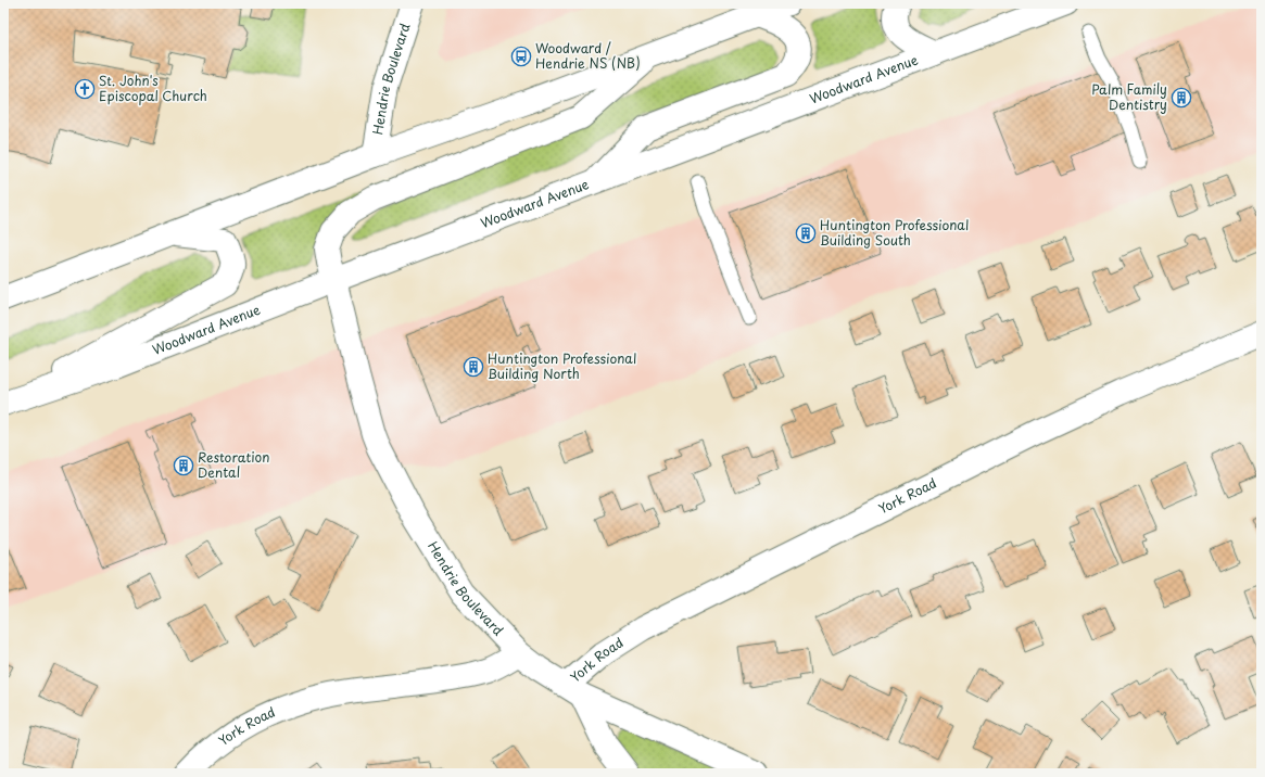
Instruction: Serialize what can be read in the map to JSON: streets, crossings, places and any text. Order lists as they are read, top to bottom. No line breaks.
{"streets":{"main road":["Hendrie Boulevard","Woodward Avenue","York Road"]},"crossings":[["Hendrie Boulevard","Woodward Avenue"],["Hendrie Boulevard","York Road"]],"places":{"bus stop":["Woodward / Hendrie NS (NB)"],"church":["St. John's Episcopal Church"],"building":["Palm Family Dentistry","Huntington Professional Building South","Huntington Professional Building North","Restoration Dental"]}}
